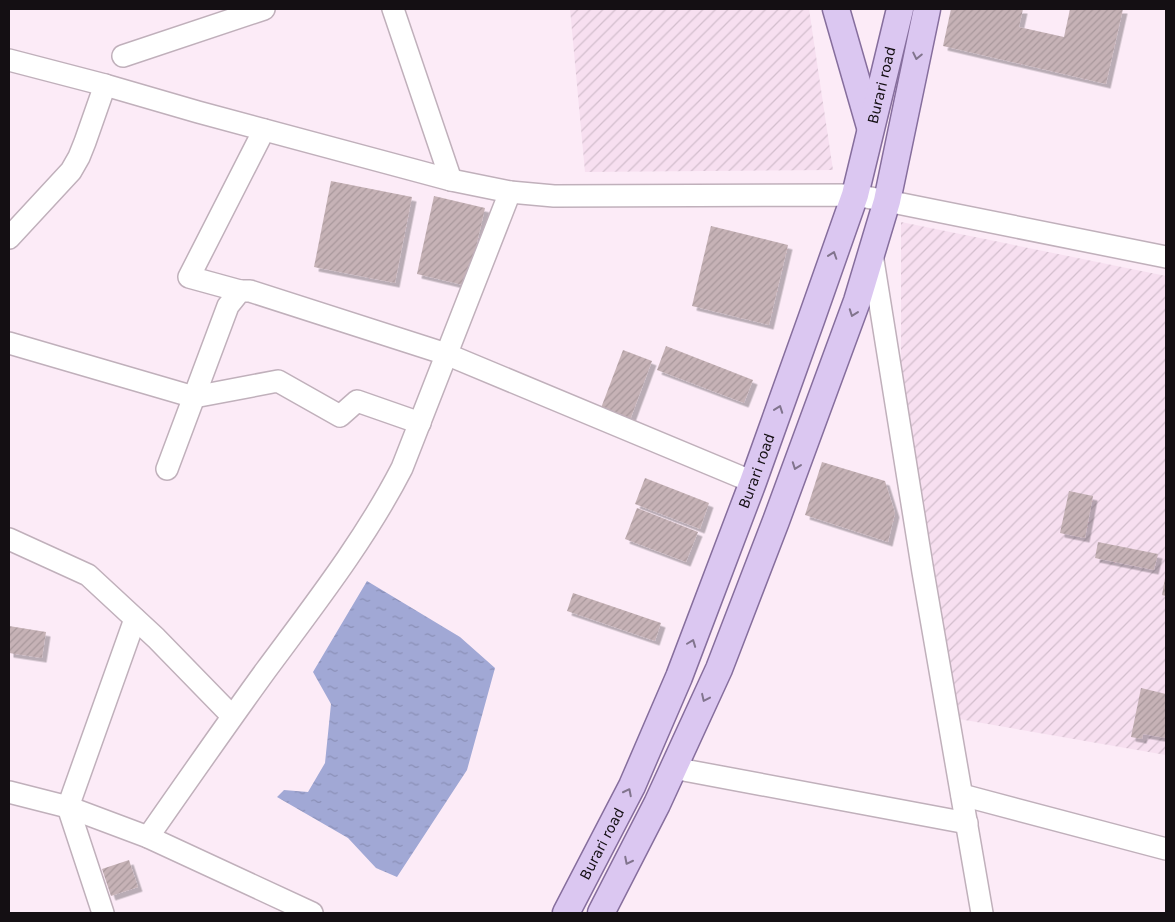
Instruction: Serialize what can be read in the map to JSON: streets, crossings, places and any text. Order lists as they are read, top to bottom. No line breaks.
{"streets":{"main road":["Burari road"]}}
